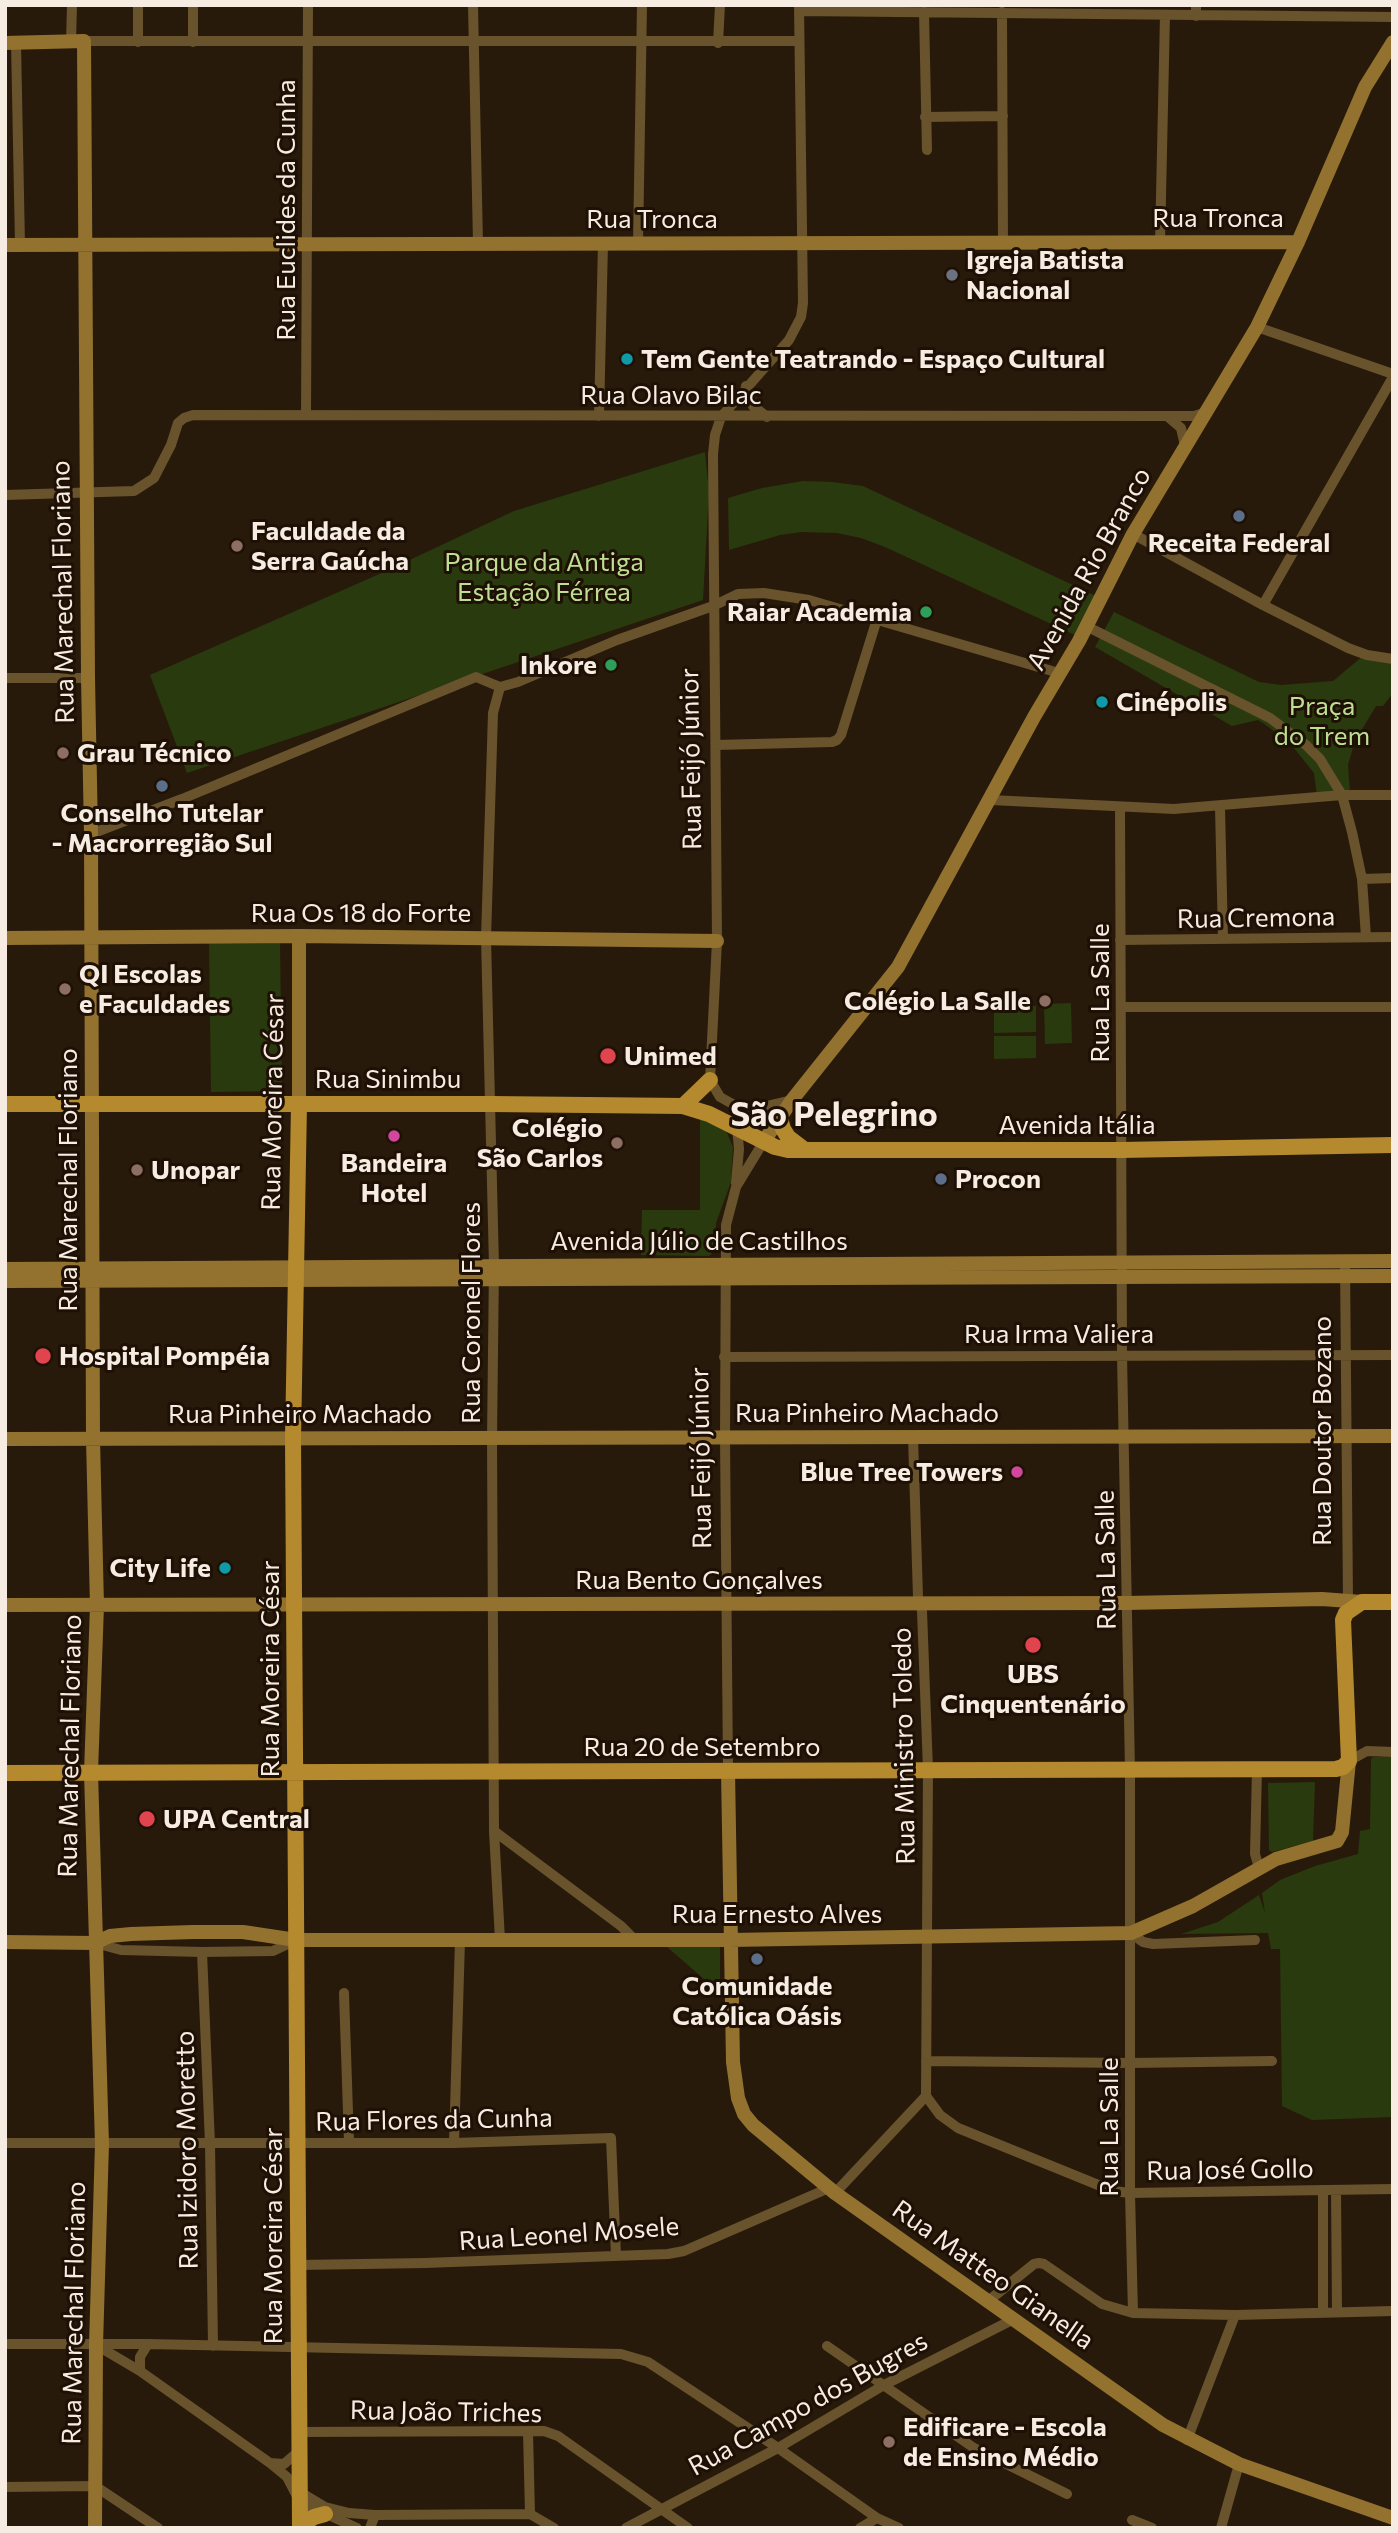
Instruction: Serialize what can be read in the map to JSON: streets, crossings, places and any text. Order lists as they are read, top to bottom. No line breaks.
{"streets":{"main road":["Rua Sinimbu","Rua Moreira César","Avenida Itália","Rua Bento Gonçalves","Rua 20 de Setembro"],"street":["Rua Euclides da Cunha","Rua Tronca","Rua Olavo Bilac","Avenida Rio Branco","Rua Marechal Floriano","Rua Feijó Júnior","Rua Os 18 do Forte","Rua Cremona","Rua La Salle","Avenida Júlio de Castilhos","Rua Coronel Flores","Rua Irma Valiera","Rua Pinheiro Machado","Rua Doutor Bozano","Rua Ministro Toledo","Rua Ernesto Alves","Rua Flores da Cunha","Rua Izidoro Moretto","Rua José Gollo","Rua Leonel Mosele","Rua Matteo Gianella","Rua Campo dos Bugres","Rua João Triches"]},"crossings":[["Rua Euclides da Cunha","Rua Tronca"],["Rua Euclides da Cunha","Rua Olavo Bilac"],["Rua Tronca","Avenida Rio Branco"],["Rua Tronca","Rua Marechal Floriano"],["Rua Tronca","Rua Feijó Júnior"],["Rua Olavo Bilac","Avenida Rio Branco"],["Rua Olavo Bilac","Rua Marechal Floriano"],["Rua Olavo Bilac","Rua Feijó Júnior"],["Avenida Rio Branco","Rua Feijó Júnior"],["Avenida Rio Branco","Rua Sinimbu"],["Avenida Rio Branco","Avenida Itália"],["Rua Marechal Floriano","Rua Os 18 do Forte"],["Rua Marechal Floriano","Rua Sinimbu"],["Rua Marechal Floriano","Avenida Júlio de Castilhos"],["Rua Marechal Floriano","Rua Pinheiro Machado"],["Rua Marechal Floriano","Rua Bento Gonçalves"],["Rua Marechal Floriano","Rua 20 de Setembro"],["Rua Marechal Floriano","Rua Ernesto Alves"],["Rua Marechal Floriano","Rua Flores da Cunha"],["Rua Feijó Júnior","Rua Os 18 do Forte"],["Rua Feijó Júnior","Rua Sinimbu"],["Rua Feijó Júnior","Avenida Itália"],["Rua Feijó Júnior","Avenida Júlio de Castilhos"],["Rua Feijó Júnior","Rua Irma Valiera"],["Rua Feijó Júnior","Rua Pinheiro Machado"],["Rua Feijó Júnior","Rua Bento Gonçalves"],["Rua Feijó Júnior","Rua 20 de Setembro"],["Rua Feijó Júnior","Rua Ernesto Alves"],["Rua Feijó Júnior","Rua Matteo Gianella"],["Rua Os 18 do Forte","Rua Moreira César"],["Rua Os 18 do Forte","Rua Coronel Flores"],["Rua Cremona","Rua La Salle"],["Rua La Salle","Avenida Itália"],["Rua La Salle","Avenida Júlio de Castilhos"],["Rua La Salle","Rua Irma Valiera"],["Rua La Salle","Rua Pinheiro Machado"],["Rua La Salle","Rua Bento Gonçalves"],["Rua La Salle","Rua 20 de Setembro"],["Rua La Salle","Rua Ernesto Alves"],["Rua La Salle","Rua José Gollo"],["Rua Sinimbu","Rua Moreira César"],["Rua Sinimbu","Avenida Itália"],["Rua Sinimbu","Rua Coronel Flores"],["Rua Moreira César","Avenida Júlio de Castilhos"],["Rua Moreira César","Rua Pinheiro Machado"],["Rua Moreira César","Rua Bento Gonçalves"],["Rua Moreira César","Rua 20 de Setembro"],["Rua Moreira César","Rua Ernesto Alves"],["Rua Moreira César","Rua Flores da Cunha"],["Rua Moreira César","Rua Leonel Mosele"],["Rua Moreira César","Rua João Triches"],["Avenida Júlio de Castilhos","Rua Coronel Flores"],["Avenida Júlio de Castilhos","Rua Doutor Bozano"],["Rua Coronel Flores","Rua Pinheiro Machado"],["Rua Coronel Flores","Rua Bento Gonçalves"],["Rua Coronel Flores","Rua 20 de Setembro"],["Rua Coronel Flores","Rua Ernesto Alves"],["Rua Irma Valiera","Rua Doutor Bozano"],["Rua Pinheiro Machado","Rua Doutor Bozano"],["Rua Pinheiro Machado","Rua Ministro Toledo"],["Rua Doutor Bozano","Rua Bento Gonçalves"],["Rua Bento Gonçalves","Rua Ministro Toledo"],["Rua Ministro Toledo","Rua 20 de Setembro"],["Rua Ministro Toledo","Rua Ernesto Alves"],["Rua Ministro Toledo","Rua José Gollo"],["Rua Ernesto Alves","Rua Izidoro Moretto"],["Rua Ernesto Alves","Rua Matteo Gianella"],["Rua Flores da Cunha","Rua Izidoro Moretto"],["Rua Flores da Cunha","Rua Leonel Mosele"],["Rua Leonel Mosele","Rua Matteo Gianella"],["Rua Matteo Gianella","Rua Campo dos Bugres"],["Rua Campo dos Bugres","Rua João Triches"]],"districts":["São Pelegrino"],"parks":["Parque da Antiga Estação Férrea","Praça do Trem"],"places":["Igreja Batista Nacional","Tem Gente Teatrando - Espaço Cultural","Receita Federal","Faculdade da Serra Gaúcha","Raiar Academia","Inkore","Cinépolis","Grau Técnico","Conselho Tutelar - Macrorregião Sul","QI Escolas e Faculdades","Colégio La Salle","Unimed","Bandeira Hotel","Colégio São Carlos","Unopar","Procon","Hospital Pompéia","Blue Tree Towers","City Life","UBS Cinquentenário","UPA Central","Comunidade Católica Oásis","Edificare - Escola de Ensino Médio"]}
